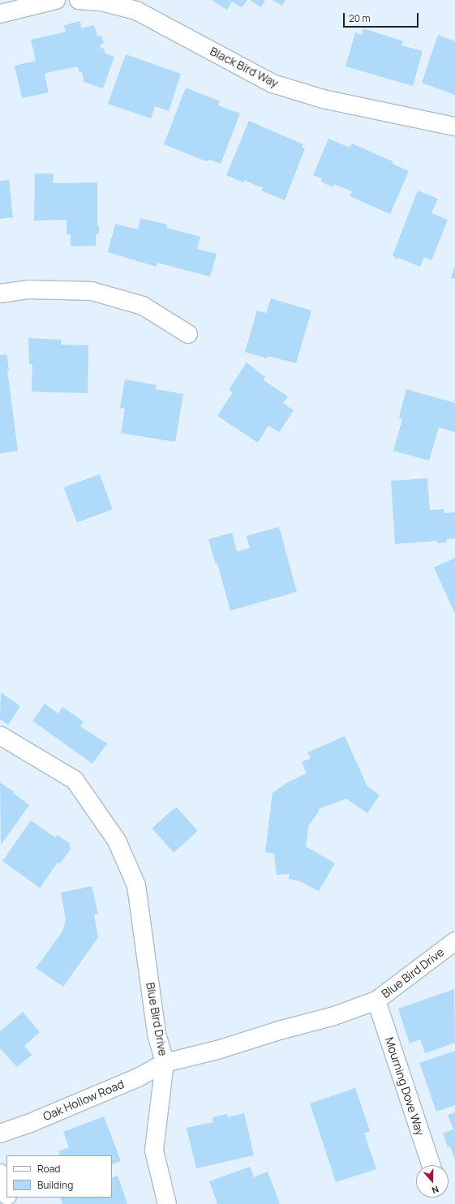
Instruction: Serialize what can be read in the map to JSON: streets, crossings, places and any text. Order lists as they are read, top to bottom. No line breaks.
{"streets":{"street":["Black Bird Way","Blue Bird Drive","Mourning Dove Way","Oak Hollow Road"]},"crossings":[["Blue Bird Drive","Mourning Dove Way"],["Blue Bird Drive","Oak Hollow Road"]],"legend":["Road","Building"],"scale_bar":"20 m","north":"bottom"}
